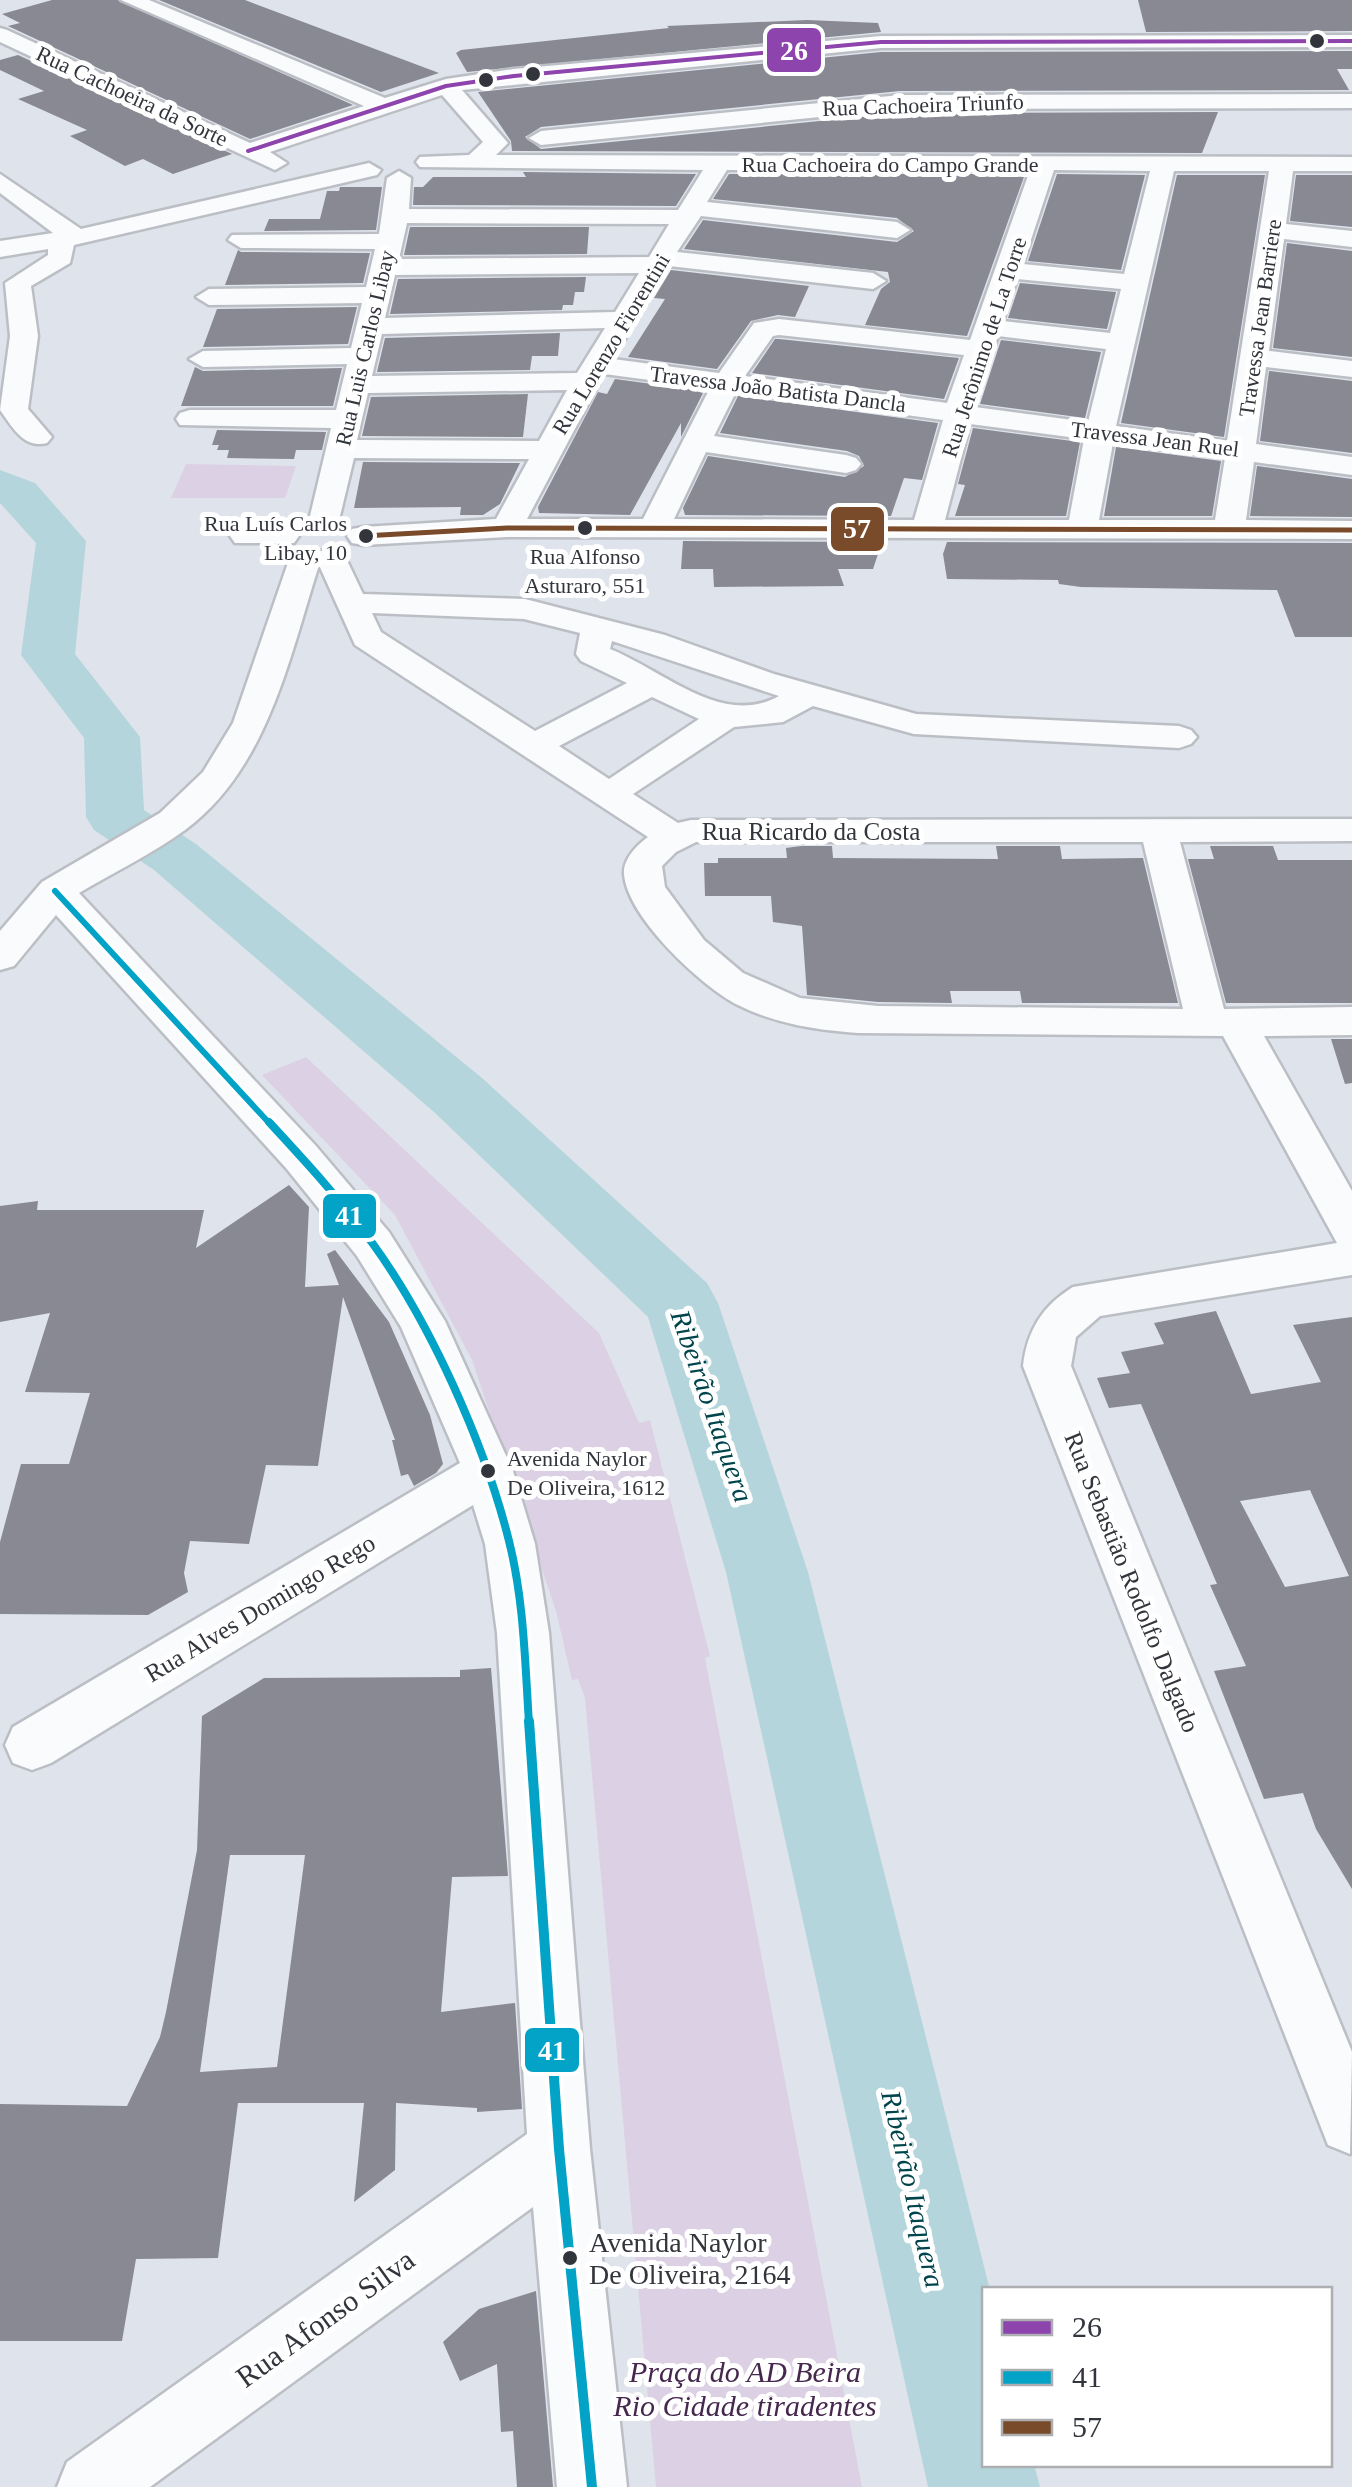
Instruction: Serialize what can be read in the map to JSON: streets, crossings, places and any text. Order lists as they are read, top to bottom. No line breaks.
{"streets":{"street":["Rua Cachoeira da Sorte","Rua Cachoeira Triunfo","Rua Cachoeira do Campo Grande","Travessa Jean Barriere","Rua Lorenzo Fiorentini","Rua Jerônimo de La Torre","Rua Luis Carlos Libay","Travessa João Batista Dancla","Travessa Jean Ruel","Rua Ricardo da Costa","Rua Sebastião Rodolfo Dalgado","Rua Alves Domingo Rego","Rua Afonso Silva"]},"crossings":[["Rua Cachoeira do Campo Grande","Travessa Jean Barriere"],["Rua Cachoeira do Campo Grande","Rua Lorenzo Fiorentini"],["Rua Cachoeira do Campo Grande","Rua Jerônimo de La Torre"],["Travessa Jean Barriere","Travessa Jean Ruel"],["Rua Lorenzo Fiorentini","Travessa João Batista Dancla"],["Rua Jerônimo de La Torre","Travessa João Batista Dancla"],["Rua Jerônimo de La Torre","Travessa Jean Ruel"],["Rua Luis Carlos Libay","Travessa João Batista Dancla"],["Travessa João Batista Dancla","Travessa Jean Ruel"]],"water":["Ribeirão Itaquera"],"parks":["Praça do AD Beira Rio Cidade tiradentes"],"places":["Rua Alfonso Asturaro, 551","Rua Luís Carlos Libay, 10","Avenida Naylor De Oliveira, 1612","Avenida Naylor De Oliveira, 2164"],"lines":["transit line 26","transit line 57","transit line 41"],"legend":["26","41","57"]}
